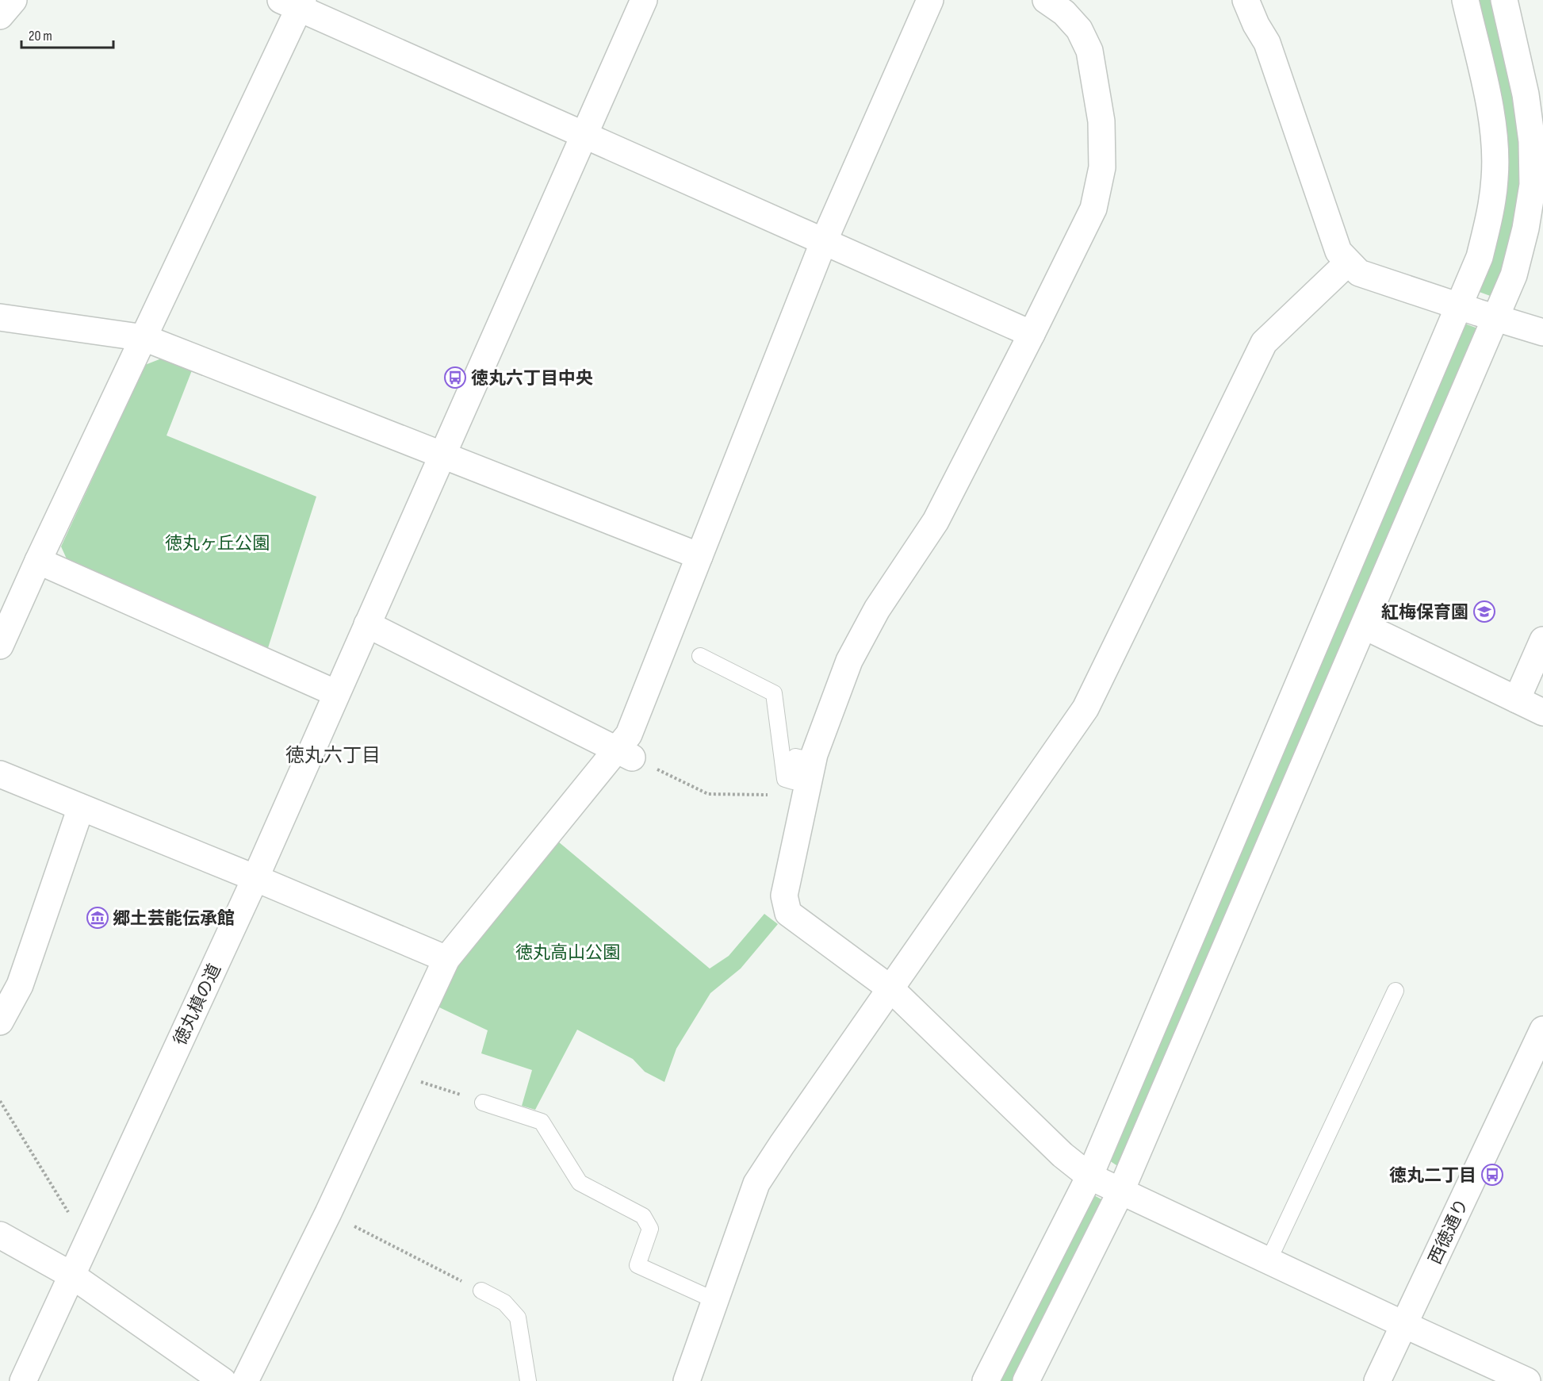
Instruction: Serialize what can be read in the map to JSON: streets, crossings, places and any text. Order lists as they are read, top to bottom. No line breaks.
{"streets":{"street":["徳丸槙の道","西徳通り"]},"districts":["徳丸六丁目"],"parks":["徳丸ヶ丘公園","徳丸高山公園"],"places":{"bus stop":["徳丸六丁目中央","徳丸二丁目"],"school or university":["紅梅保育園"],"museum":["郷土芸能伝承館"]},"scale_bar":"20 m"}
